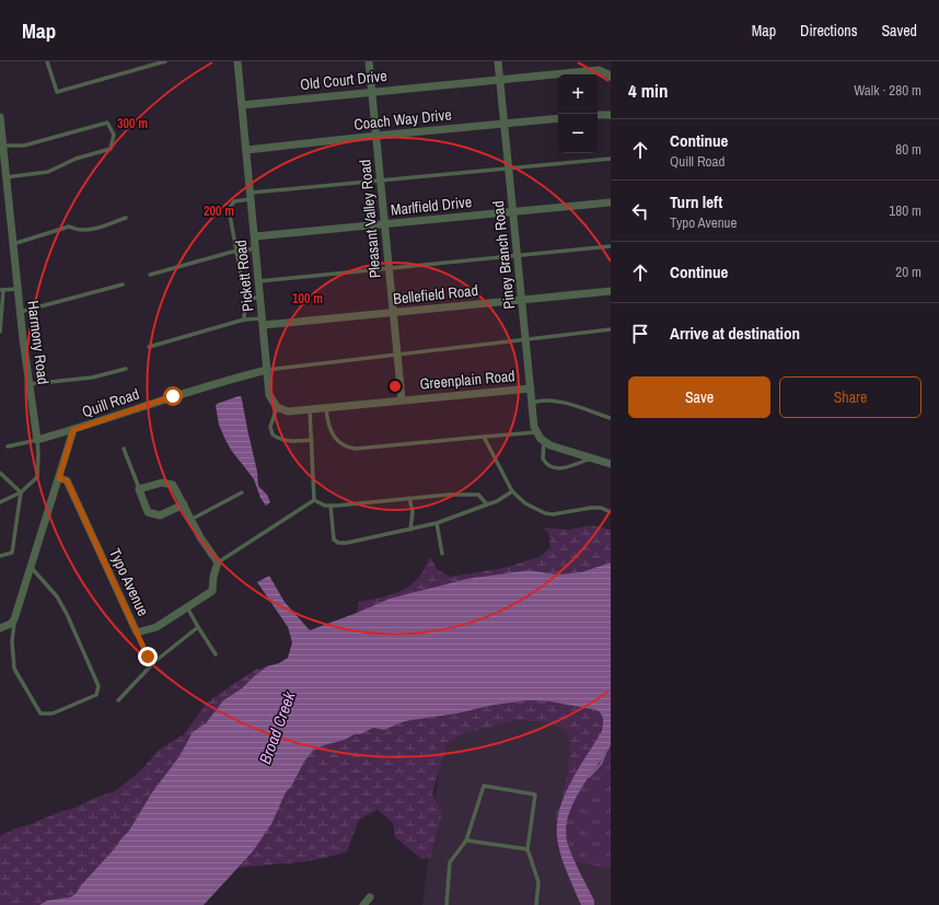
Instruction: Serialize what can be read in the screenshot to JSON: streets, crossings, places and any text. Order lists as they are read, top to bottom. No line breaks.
{"streets":{"street":["Old Court Drive","Coach Way Drive","Marlfield Drive","Pleasant Valley Road","Piney Branch Road","Pickett Road","Bellefield Road","Harmony Road","Greenplain Road","Quill Road","Typo Avenue"]},"crossings":[["Old Court Drive","Pleasant Valley Road"],["Old Court Drive","Piney Branch Road"],["Old Court Drive","Pickett Road"],["Coach Way Drive","Pleasant Valley Road"],["Coach Way Drive","Piney Branch Road"],["Coach Way Drive","Pickett Road"],["Marlfield Drive","Pleasant Valley Road"],["Marlfield Drive","Piney Branch Road"],["Marlfield Drive","Pickett Road"],["Pleasant Valley Road","Bellefield Road"],["Pleasant Valley Road","Greenplain Road"],["Piney Branch Road","Bellefield Road"],["Piney Branch Road","Greenplain Road"],["Pickett Road","Bellefield Road"],["Pickett Road","Greenplain Road"],["Pickett Road","Quill Road"],["Harmony Road","Quill Road"]],"water":["Broad Creek"],"page":{"header":"Map","nav":["Map","Directions","Saved"],"heading":["4 min","Walk · 280 m"],"map_buttons":["+","−"],"list":[["Continue","Quill Road","80 m"],["Turn left","Typo Avenue","180 m"],["Continue","20 m"],"Arrive at destination"],"buttons":["Save","Share"]},"rings":["300 m","200 m","100 m"]}
